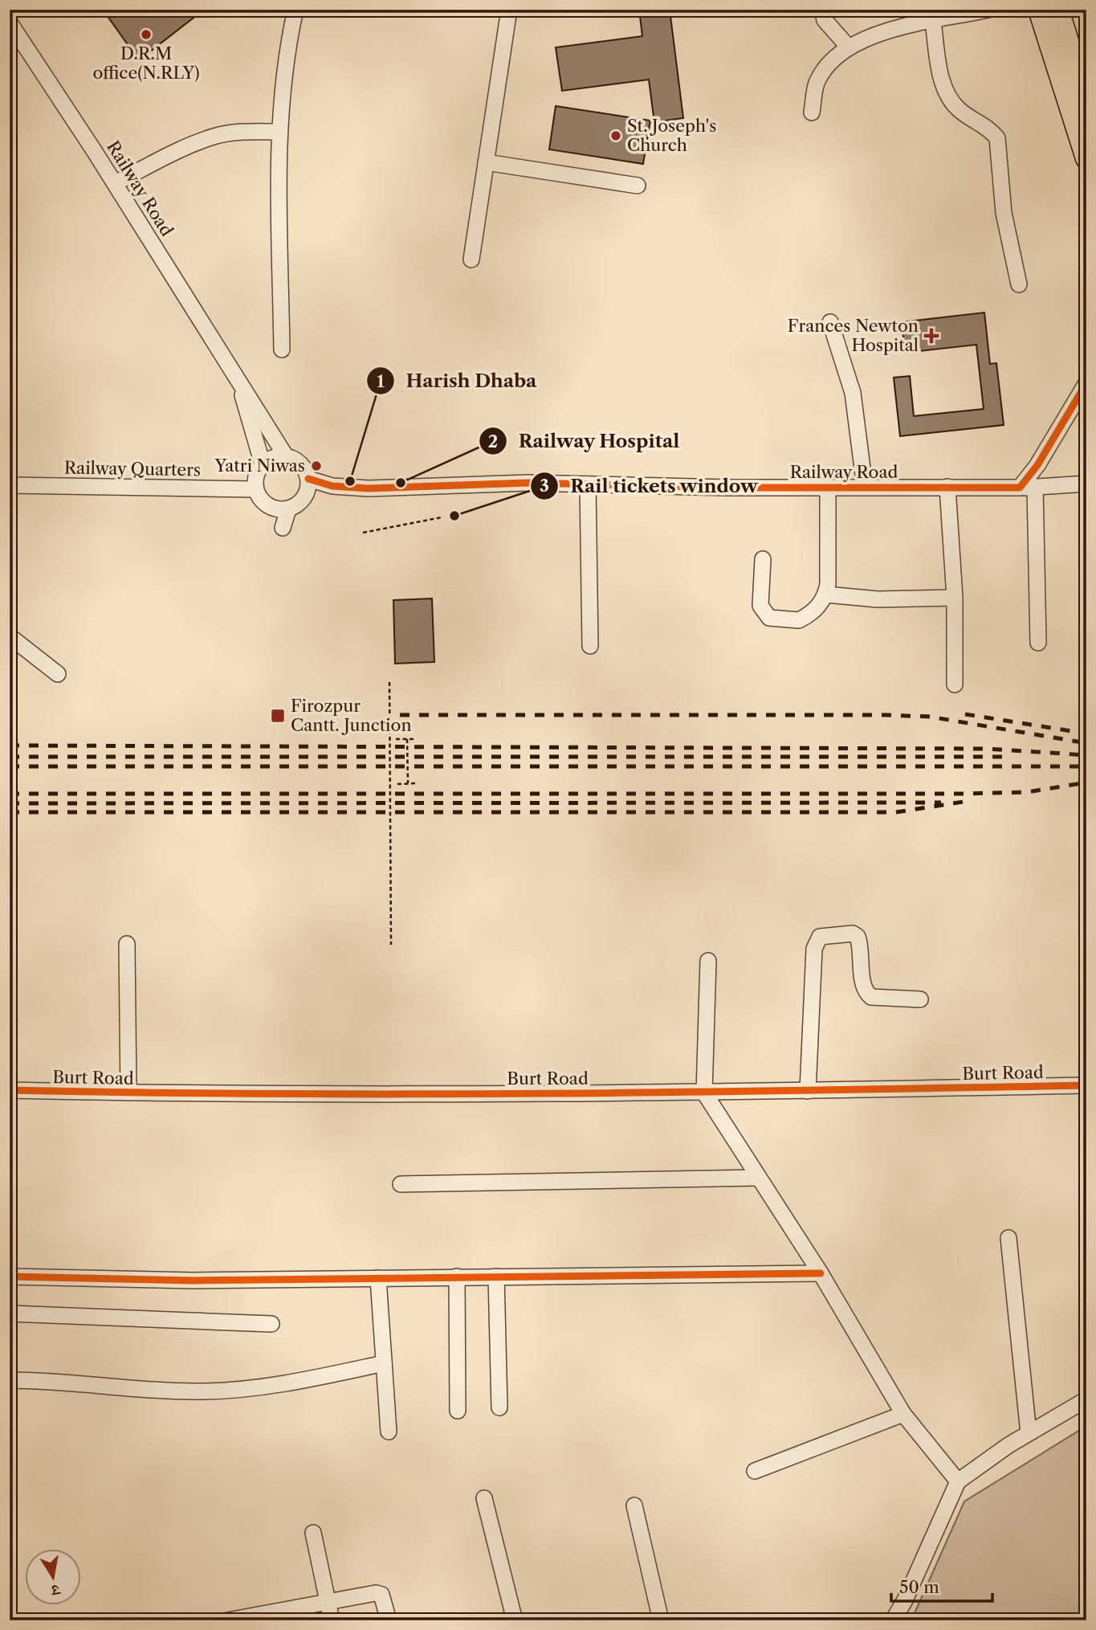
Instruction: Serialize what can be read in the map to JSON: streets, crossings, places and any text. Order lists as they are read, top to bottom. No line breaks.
{"streets":{"street":["Railway Road","Railway Quarters","Burt Road"]},"crossings":[["Railway Road","Railway Quarters"]],"places":{"other":["D.R.M office(N.RLY)","St. Joseph's Church","Yatri Niwas","Harish Dhaba","Railway Hospital","Rail tickets window"],"health":["Frances Newton Hospital"],"transit":["Firozpur Cantt. Junction"]},"scale_bar":"50 m","north":"bottom"}
